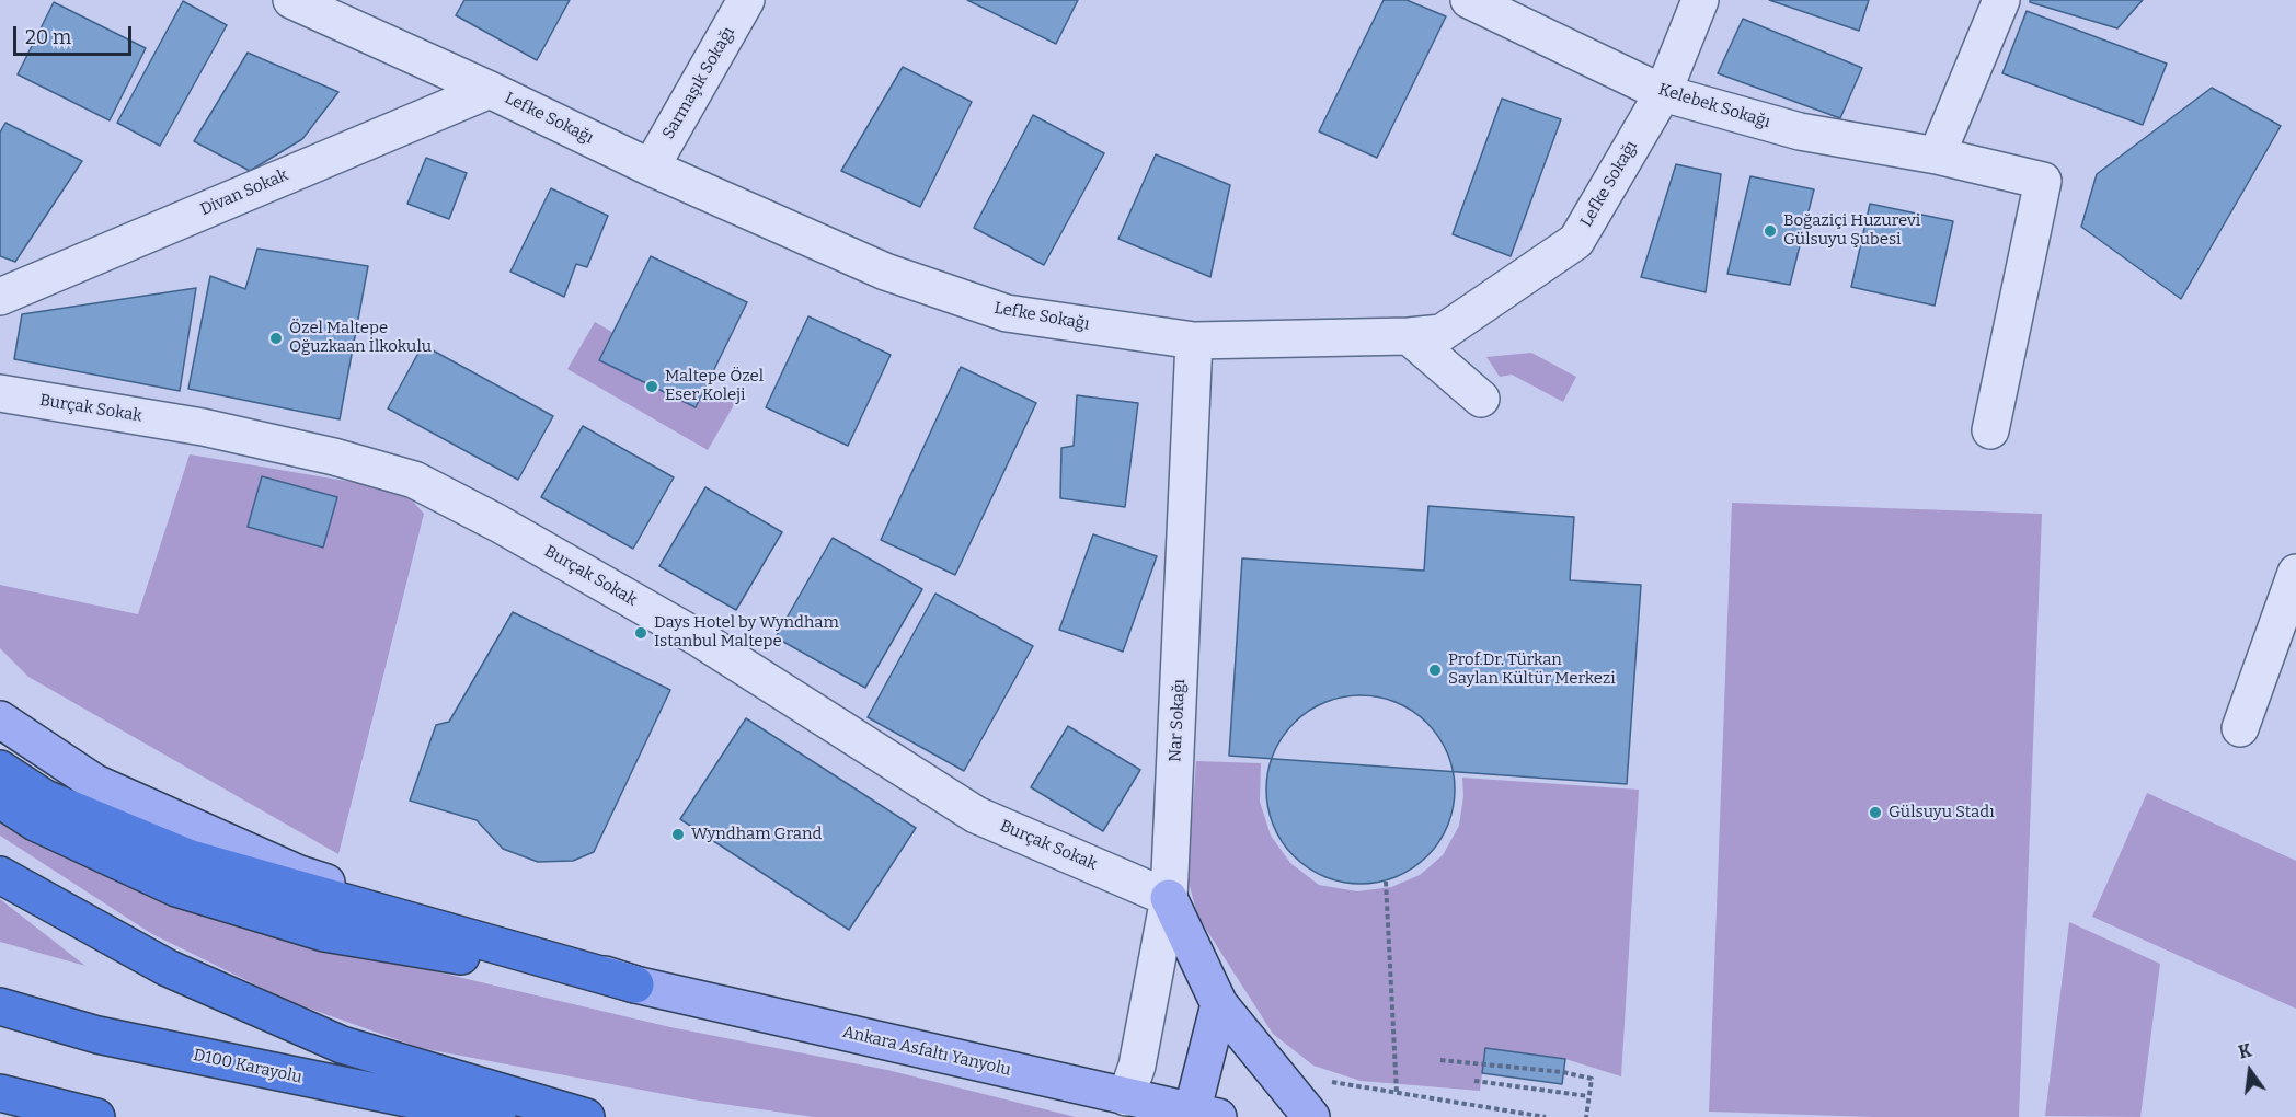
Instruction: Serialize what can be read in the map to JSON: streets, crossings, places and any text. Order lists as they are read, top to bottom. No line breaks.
{"streets":{"highway":["D100 Karayolu"],"main road":["Ankara Asfaltı Yanyolu"],"street":["Sarmaşık Sokağı","Kelebek Sokağı","Lefke Sokağı","Divan Sokak","Burçak Sokak","Nar Sokağı"]},"crossings":[["Sarmaşık Sokağı","Lefke Sokağı"],["Kelebek Sokağı","Lefke Sokağı"],["Lefke Sokağı","Divan Sokak"],["Lefke Sokağı","Nar Sokağı"],["Burçak Sokak","Nar Sokağı"],["Nar Sokağı","Ankara Asfaltı Yanyolu"]],"places":["Boğaziçi Huzurevi Gülsuyu Şubesi","Özel Maltepe Oğuzkaan İlkokulu","Maltepe Özel Eser Koleji","Days Hotel by Wyndham Istanbul Maltepe","Prof.Dr. Türkan Saylan Kültür Merkezi","Gülsuyu Stadı","Wyndham Grand"],"scale_bar":"20 m","north":"top"}
